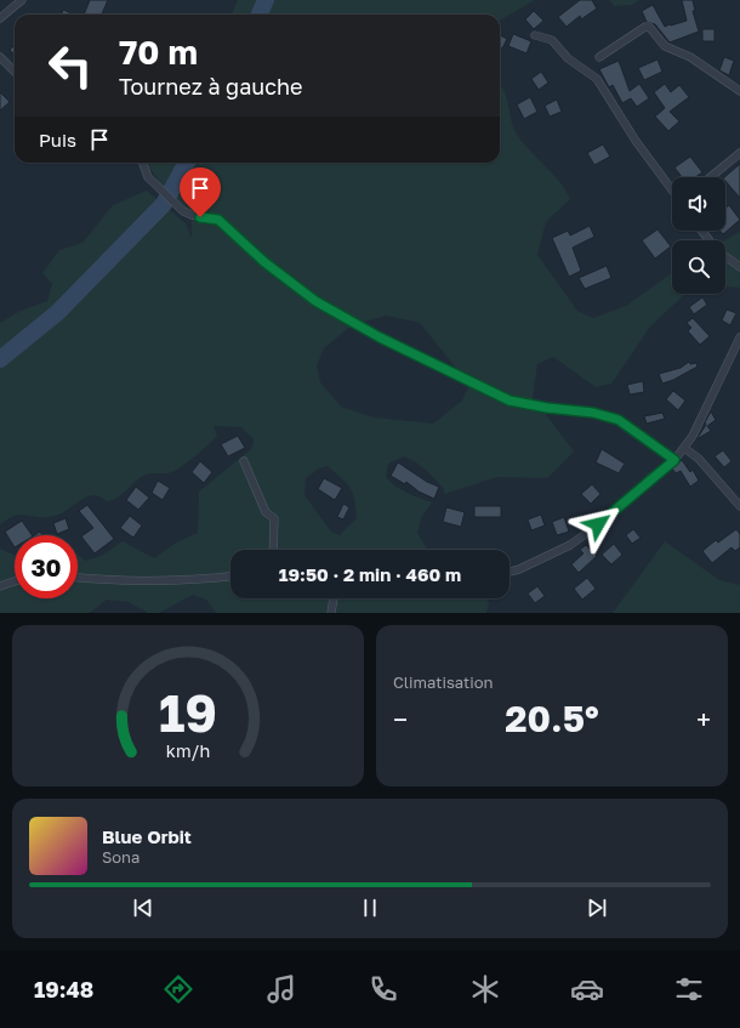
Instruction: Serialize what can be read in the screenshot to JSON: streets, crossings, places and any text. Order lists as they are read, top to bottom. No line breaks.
{"page":{"turn":["70 m","Tournez à gauche"],"then":"Puis","limit":"30","trip":"19:50 · 2 min · 460 m","tile":"Climatisation","heat":["−","20.5°","+"],"song":["Blue Orbit","Sona"],"tabs":"19:48","gauge":["19","km/h"]}}
